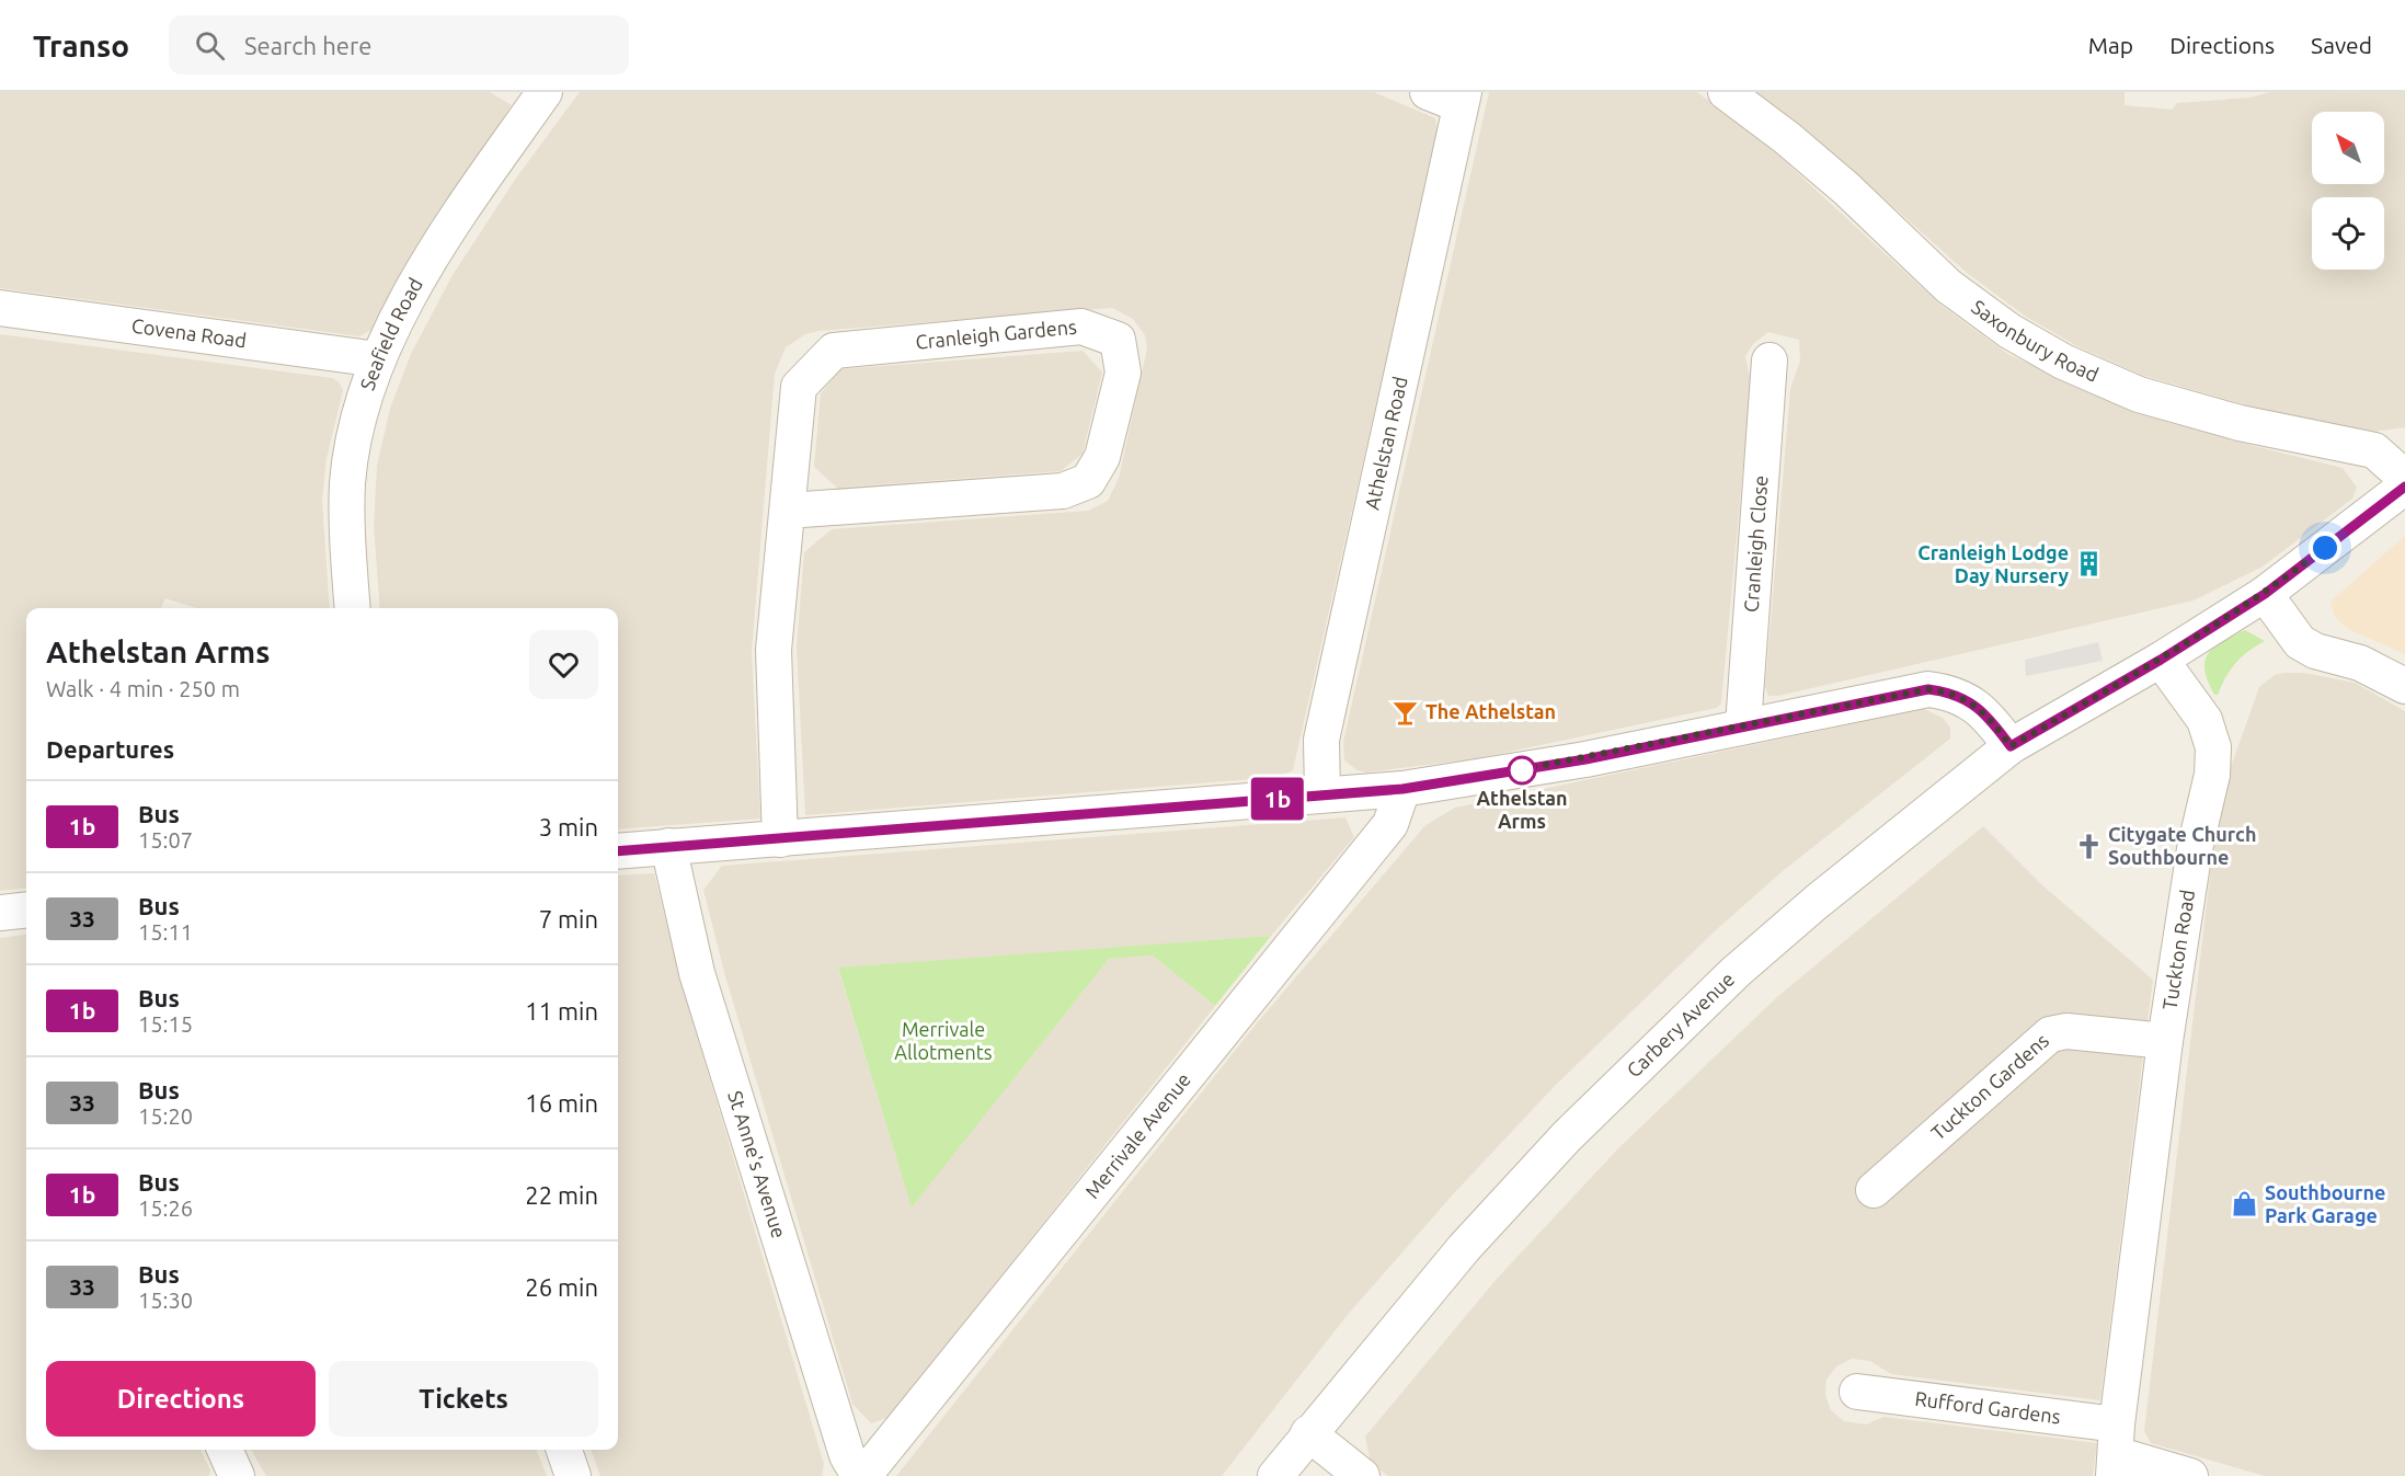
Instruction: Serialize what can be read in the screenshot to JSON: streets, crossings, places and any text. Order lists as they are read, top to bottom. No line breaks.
{"streets":{"street":["Covena Road","Seafield Road","Cranleigh Gardens","Saxonbury Road","Athelstan Road","Cranleigh Close","Tuckton Road","Carbery Avenue","Tuckton Gardens","Merrivale Avenue","St Anne's Avenue","Rufford Gardens"]},"crossings":[["Covena Road","Seafield Road"],["Tuckton Road","Carbery Avenue"],["Tuckton Road","Tuckton Gardens"],["Tuckton Road","Rufford Gardens"],["Merrivale Avenue","St Anne's Avenue"]],"parks":["Merrivale Allotments"],"places":{"building":["Cranleigh Lodge Day Nursery"],"bar":["The Athelstan"],"other":["Athelstan Arms"],"church":["Citygate Church Southbourne"],"shop":["Southbourne Park Garage"]},"lines":["bus line 1b"],"north":"top left","page":{"header":"Transo","search":"Search here","nav":["Map","Directions","Saved"],"on_map":"1b","heading":[["Athelstan Arms","Walk · 4 min · 250 m"],"Departures"],"list":[{"mark":"1b","name":"Bus","note":"15:07","value":"3 min"},{"mark":"33","name":"Bus","note":"15:11","value":"7 min"},{"mark":"1b","name":"Bus","note":"15:15","value":"11 min"},{"mark":"33","name":"Bus","note":"15:20","value":"16 min"},{"mark":"1b","name":"Bus","note":"15:26","value":"22 min"},{"mark":"33","name":"Bus","note":"15:30","value":"26 min"}],"buttons":["Directions","Tickets"]}}
